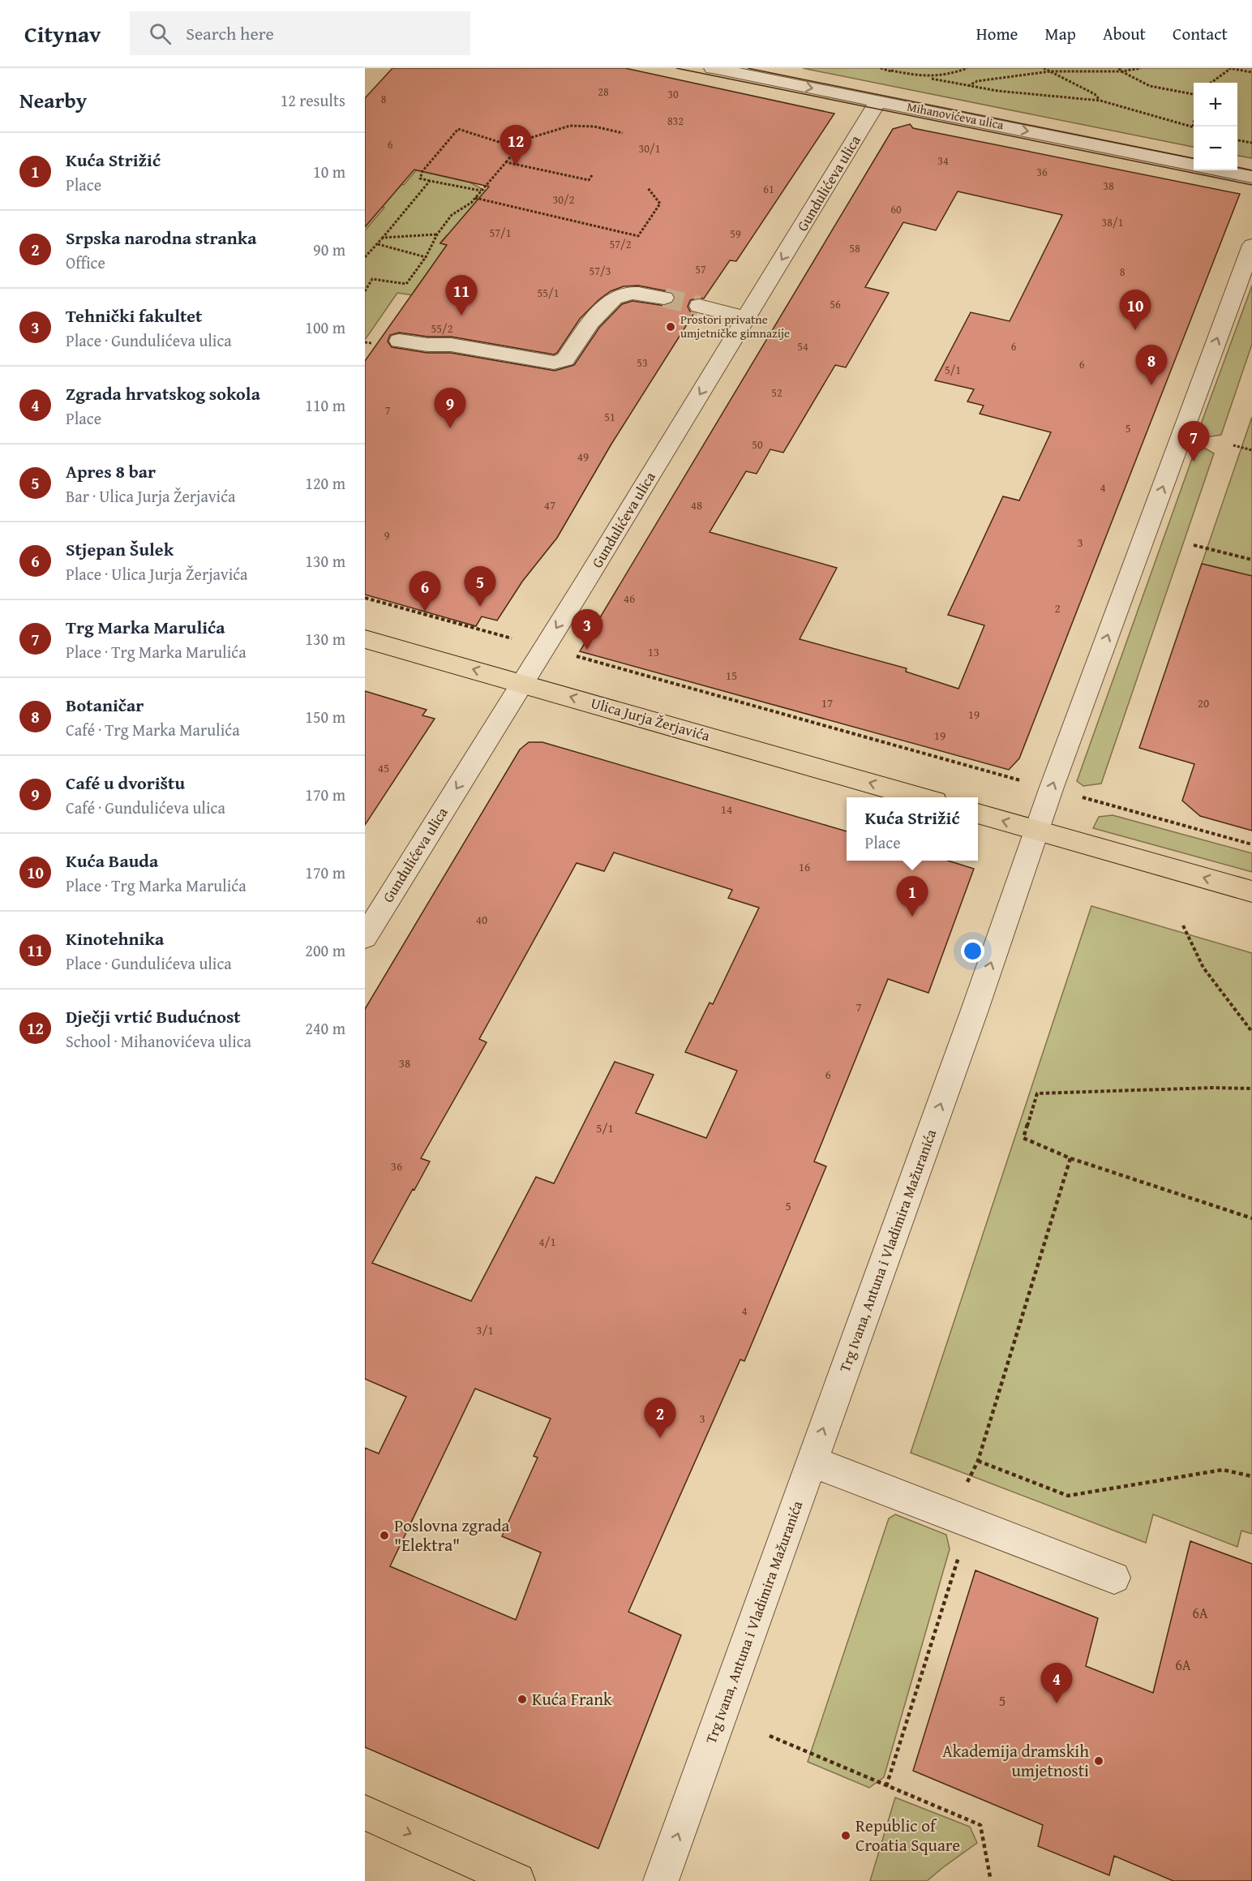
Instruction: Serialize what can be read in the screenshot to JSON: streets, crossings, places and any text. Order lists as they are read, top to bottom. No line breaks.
{"streets":{"main road":["Ulica Jurja Žerjavića"],"street":["Mihanovićeva ulica","Gundulićeva ulica","Trg Ivana, Antuna i Vladimira Mažuranića"]},"crossings":[["Mihanovićeva ulica","Gundulićeva ulica"],["Gundulićeva ulica","Ulica Jurja Žerjavića"]],"one_way":["Mihanovićeva ulica","Gundulićeva ulica","Ulica Jurja Žerjavića","Trg Ivana, Antuna i Vladimira Mažuranića"],"places":["Prostori privatne umjetničke gimnazije","Poslovna zgrada \"Elektra\"","Kuća Frank","Akademija dramskih umjetnosti","Republic of Croatia Square"],"house_numbers":["28","30","8","832","6","30/1","34","36","38","61","30/2","60","38/1","57/1","59","57/2","58","57","57/3","8","55/1","56","55/2","54","6","53","6","5/1","52","7","51","5","50","49","4","47","48","9","3","46","2","13","15","17","20","19","19","45","14","16","40","7","38","6","5/1","36","5","4/1","4","3/1","3","6A","6A","5"],"page":{"header":"Citynav","search":"Search here","nav":["Home","Map","About","Contact"],"heading":["Nearby","12 results"],"map_buttons":["+","−"],"pins":["12","11","10","8","9","7","5","6","3","1","2","4"],"list":[{"mark":"1","name":"Kuća Strižić","note":"Place","value":"10 m"},{"mark":"2","name":"Srpska narodna stranka","note":"Office","value":"90 m"},{"mark":"3","name":"Tehnički fakultet","note":"Place · Gundulićeva ulica","value":"100 m"},{"mark":"4","name":"Zgrada hrvatskog sokola","note":"Place","value":"110 m"},{"mark":"5","name":"Apres 8 bar","note":"Bar · Ulica Jurja Žerjavića","value":"120 m"},{"mark":"6","name":"Stjepan Šulek","note":"Place · Ulica Jurja Žerjavića","value":"130 m"},{"mark":"7","name":"Trg Marka Marulića","note":"Place · Trg Marka Marulića","value":"130 m"},{"mark":"8","name":"Botaničar","note":"Café · Trg Marka Marulića","value":"150 m"},{"mark":"9","name":"Café u dvorištu","note":"Café · Gundulićeva ulica","value":"170 m"},{"mark":"10","name":"Kuća Bauda","note":"Place · Trg Marka Marulića","value":"170 m"},{"mark":"11","name":"Kinotehnika","note":"Place · Gundulićeva ulica","value":"200 m"},{"mark":"12","name":"Dječji vrtić Budućnost","note":"School · Mihanovićeva ulica","value":"240 m"}],"popup":["Kuća Strižić","Place"]}}
